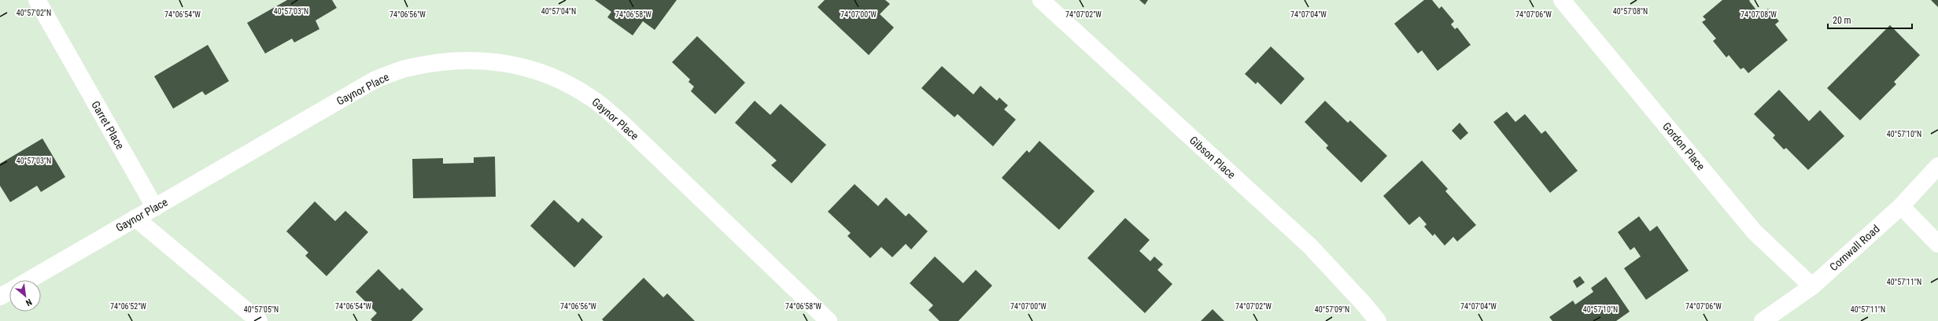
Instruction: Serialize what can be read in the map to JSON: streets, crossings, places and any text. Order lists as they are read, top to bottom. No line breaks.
{"streets":{"street":["Gaynor Place","Garret Place","Gordon Place","Gibson Place","Cornwall Road"]},"crossings":[["Gaynor Place","Garret Place"],["Gordon Place","Cornwall Road"]],"scale_bar":"20 m","north":"bottom right","coordinates":["40°57'03\"N","40°57'04\"N","40°57'08\"N","40°57'02\"N","74°07'00\"W","74°07'06\"W","74°07'08\"W","74°06'54\"W","74°06'56\"W","74°06'58\"W","74°07'02\"W","74°07'04\"W","40°57'10\"N","40°57'11\"N","74°06'52\"W","40°57'05\"N","40°57'09\"N"]}
